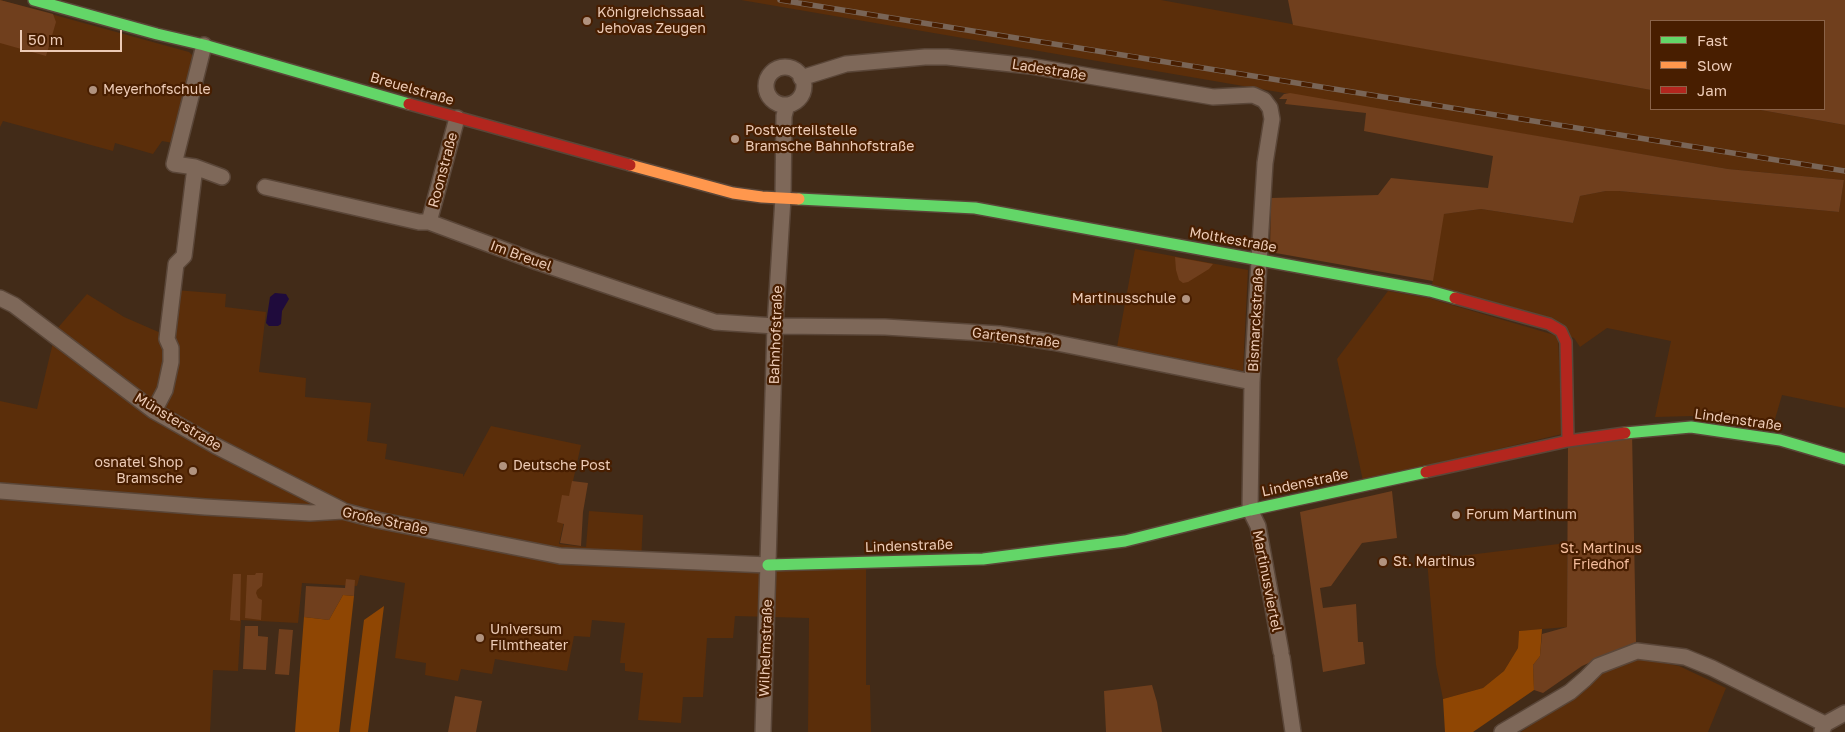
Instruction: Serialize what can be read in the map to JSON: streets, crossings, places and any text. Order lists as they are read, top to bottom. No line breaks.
{"streets":{"street":["Ladestraße","Breuelstraße","Roonstraße","Moltkestraße","Im Breuel","Bismarckstraße","Bahnhofstraße","Gartenstraße","Lindenstraße","Münsterstraße","Große Straße","Martinusviertel","Wilhelmstraße"]},"crossings":[["Ladestraße","Bismarckstraße"],["Ladestraße","Bahnhofstraße"],["Breuelstraße","Roonstraße"],["Breuelstraße","Moltkestraße"],["Breuelstraße","Bahnhofstraße"],["Roonstraße","Im Breuel"],["Moltkestraße","Bismarckstraße"],["Moltkestraße","Bahnhofstraße"],["Moltkestraße","Lindenstraße"],["Im Breuel","Bahnhofstraße"],["Im Breuel","Gartenstraße"],["Bismarckstraße","Gartenstraße"],["Bismarckstraße","Lindenstraße"],["Bismarckstraße","Martinusviertel"],["Bahnhofstraße","Gartenstraße"],["Bahnhofstraße","Lindenstraße"],["Bahnhofstraße","Große Straße"],["Bahnhofstraße","Wilhelmstraße"],["Lindenstraße","Große Straße"],["Lindenstraße","Martinusviertel"],["Lindenstraße","Wilhelmstraße"],["Münsterstraße","Große Straße"],["Große Straße","Wilhelmstraße"]],"parks":["St. Martinus Friedhof"],"places":["Königreichssaal Jehovas Zeugen","Meyerhofschule","Postverteilstelle Bramsche Bahnhofstraße","Martinusschule","Deutsche Post","osnatel Shop Bramsche","Forum Martinum","St. Martinus","Universum Filmtheater"],"legend":["Fast","Slow","Jam"],"scale_bar":"50 m"}
